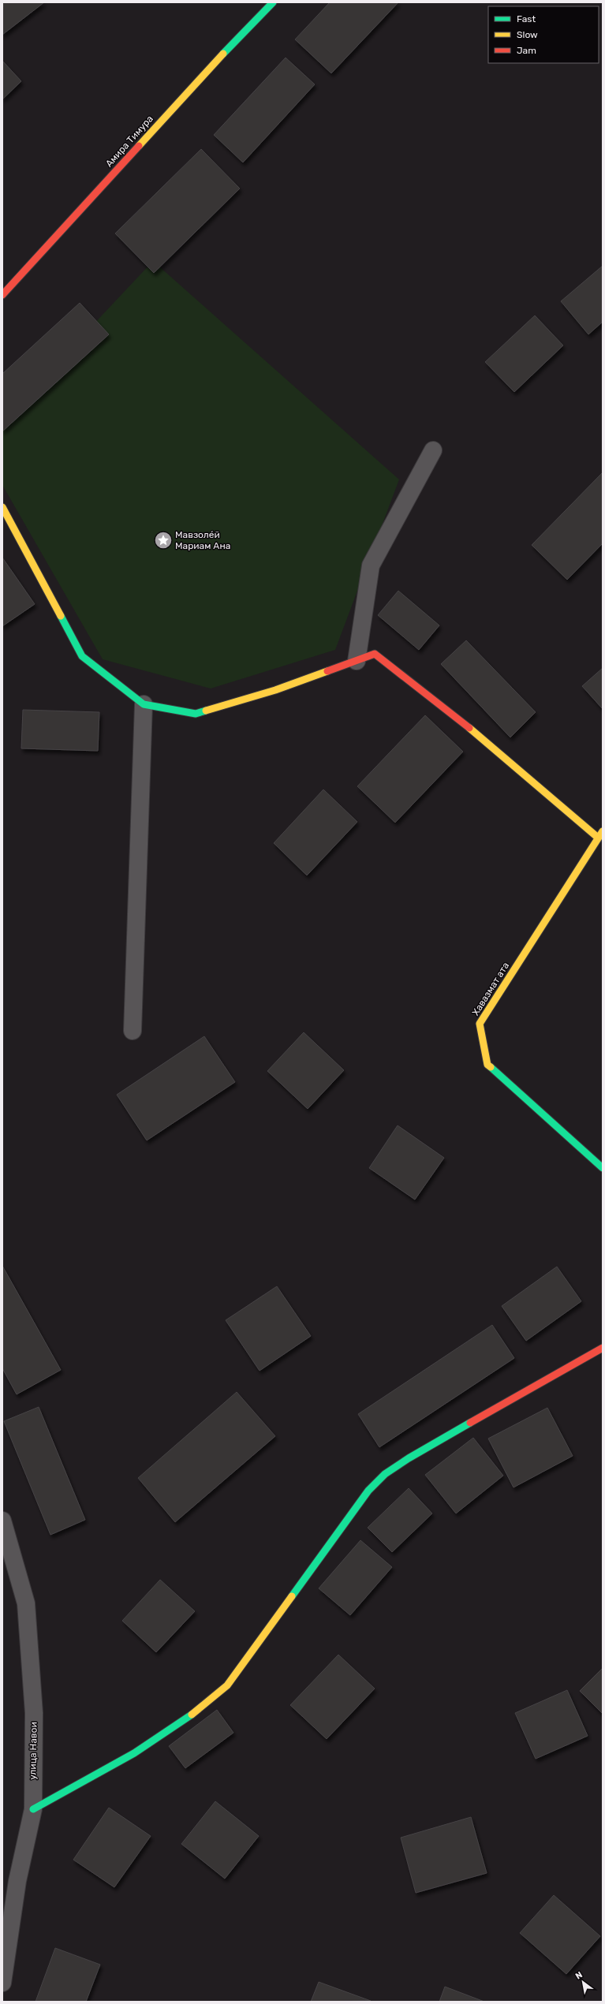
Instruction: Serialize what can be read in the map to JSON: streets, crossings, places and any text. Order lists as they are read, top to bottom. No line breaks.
{"streets":{"street":["Амира Тимура","Хавазмат ата","улица Навои"]},"places":{"place":["Мавзоле́й Мариам Ана"]},"legend":["Fast","Slow","Jam"],"north":"top left"}
